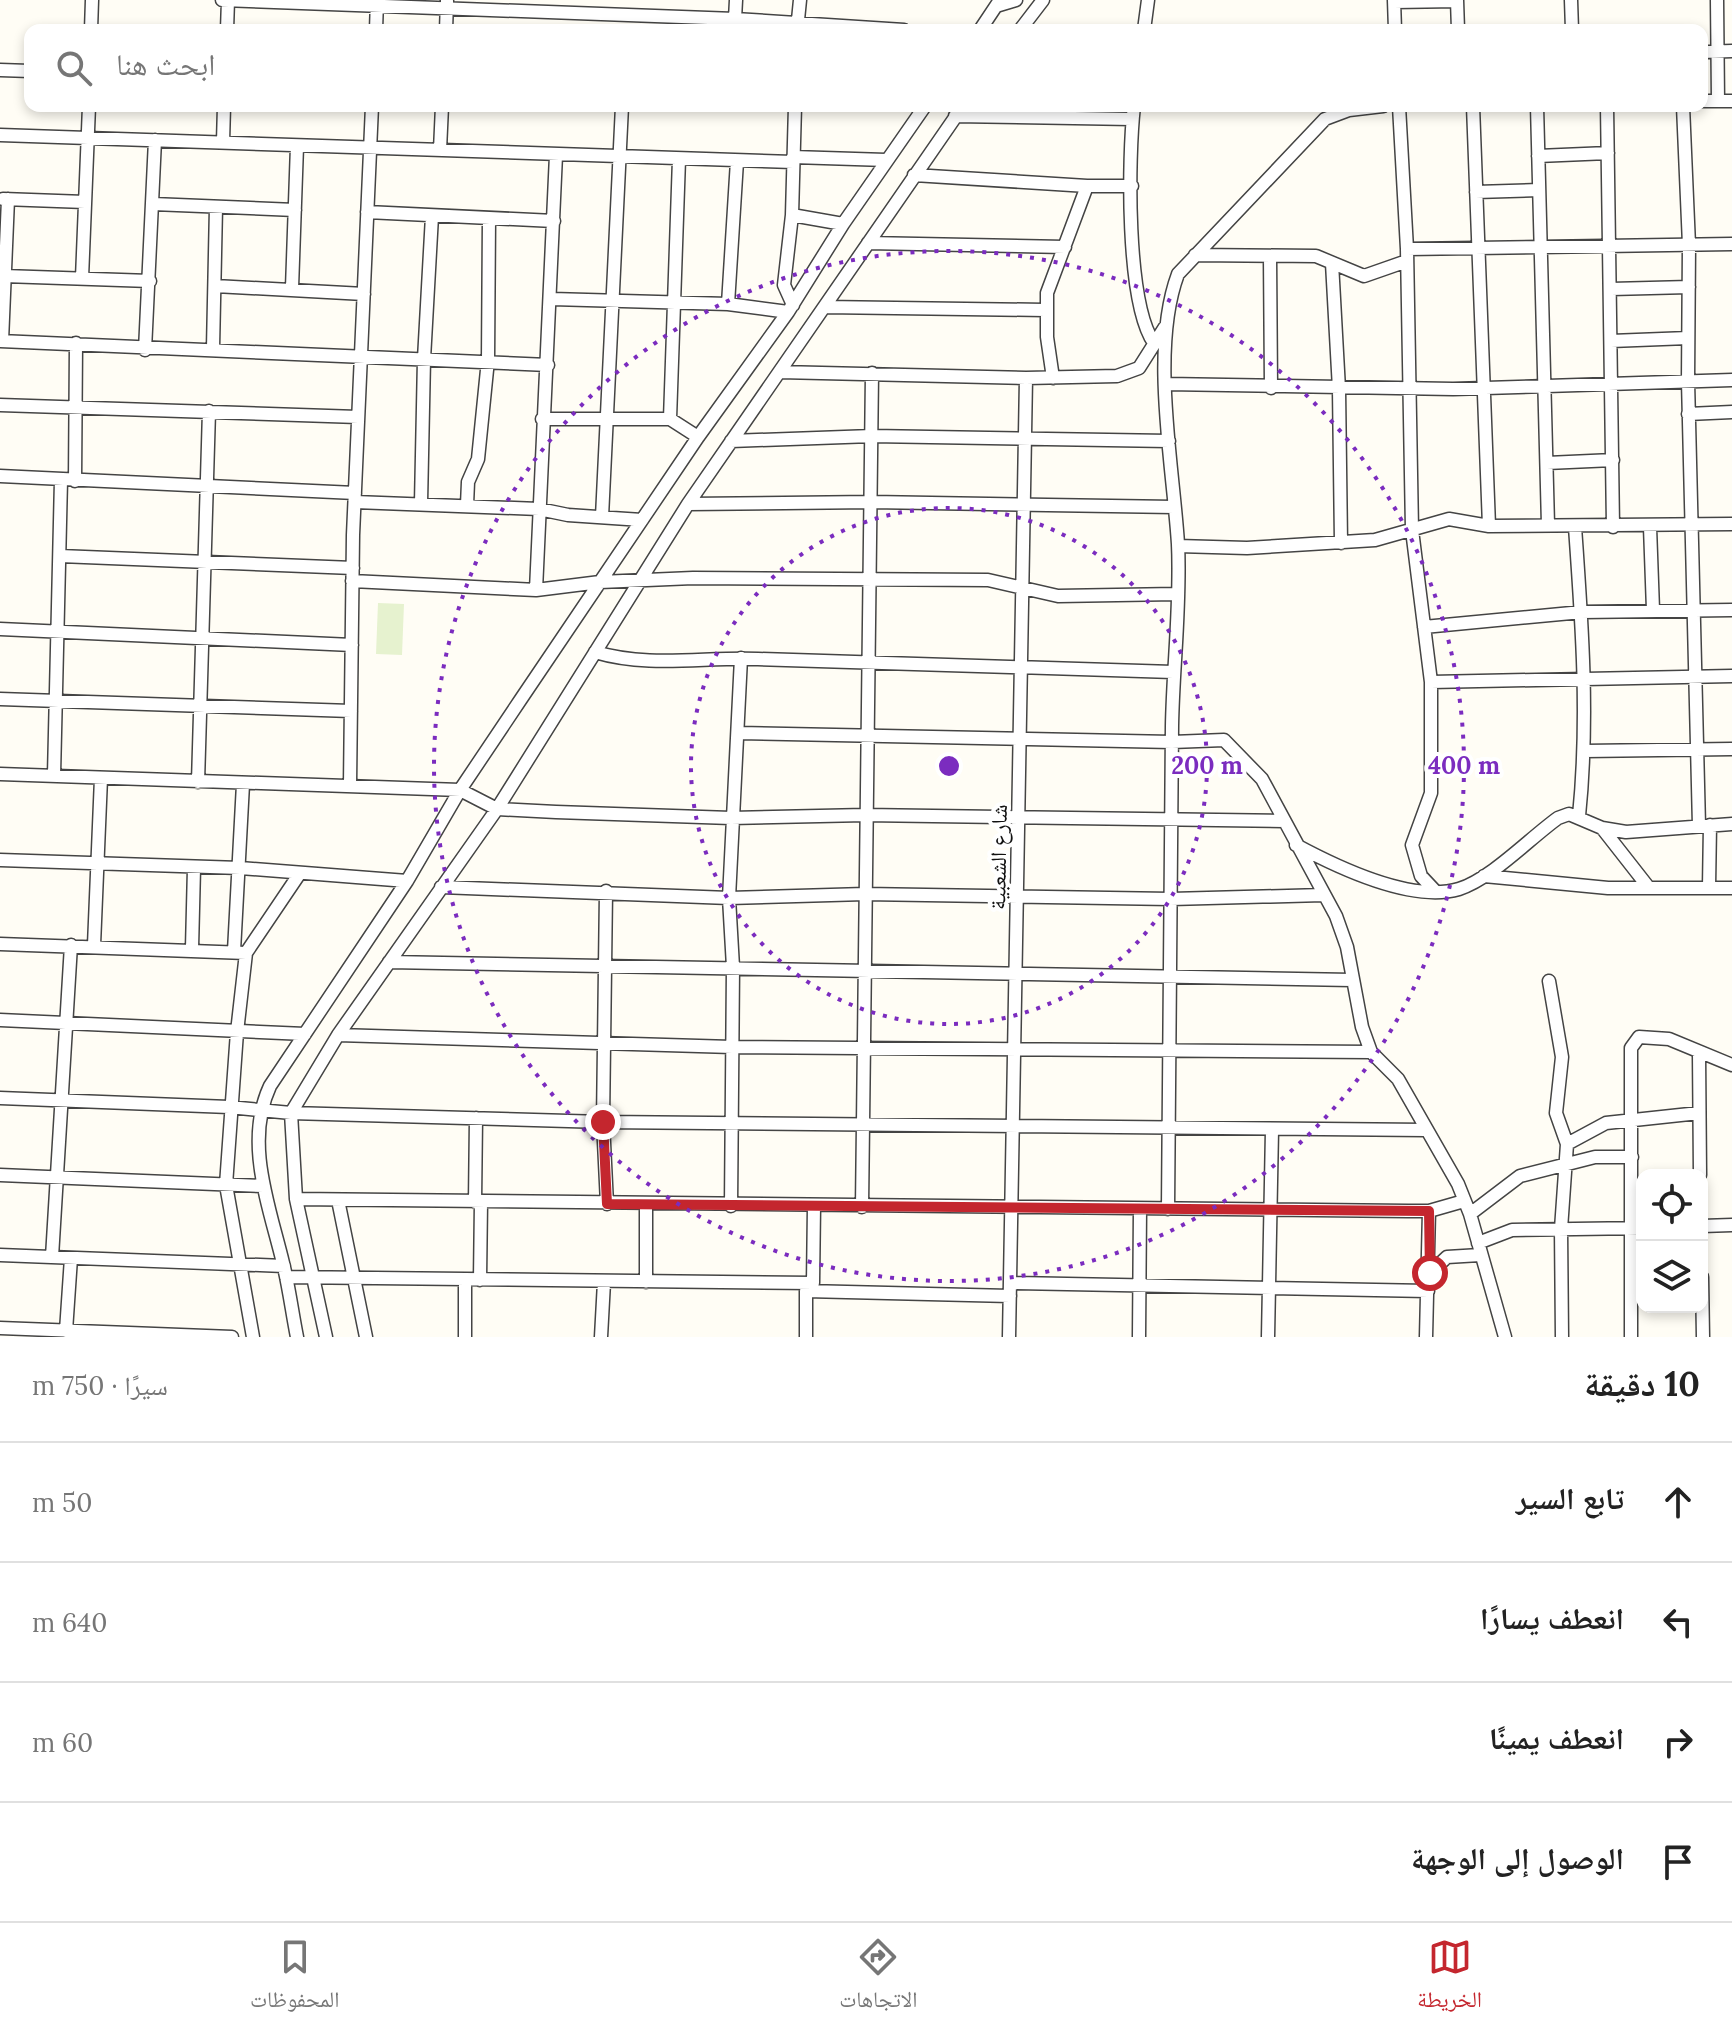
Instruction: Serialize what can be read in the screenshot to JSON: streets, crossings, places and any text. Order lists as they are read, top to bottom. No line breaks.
{"streets":{"street":["شارع الشعبية"]},"page":{"search":"ابحث هنا","heading":["10 دقيقة","سيرًا · 750 m"],"list":[["تابع السير","50 m"],["انعطف يسارًا","640 m"],["انعطف يمينًا","60 m"],"الوصول إلى الوجهة"],"nav":["الخريطة","الاتجاهات","المحفوظات"]},"rings":["200 m","400 m"]}
